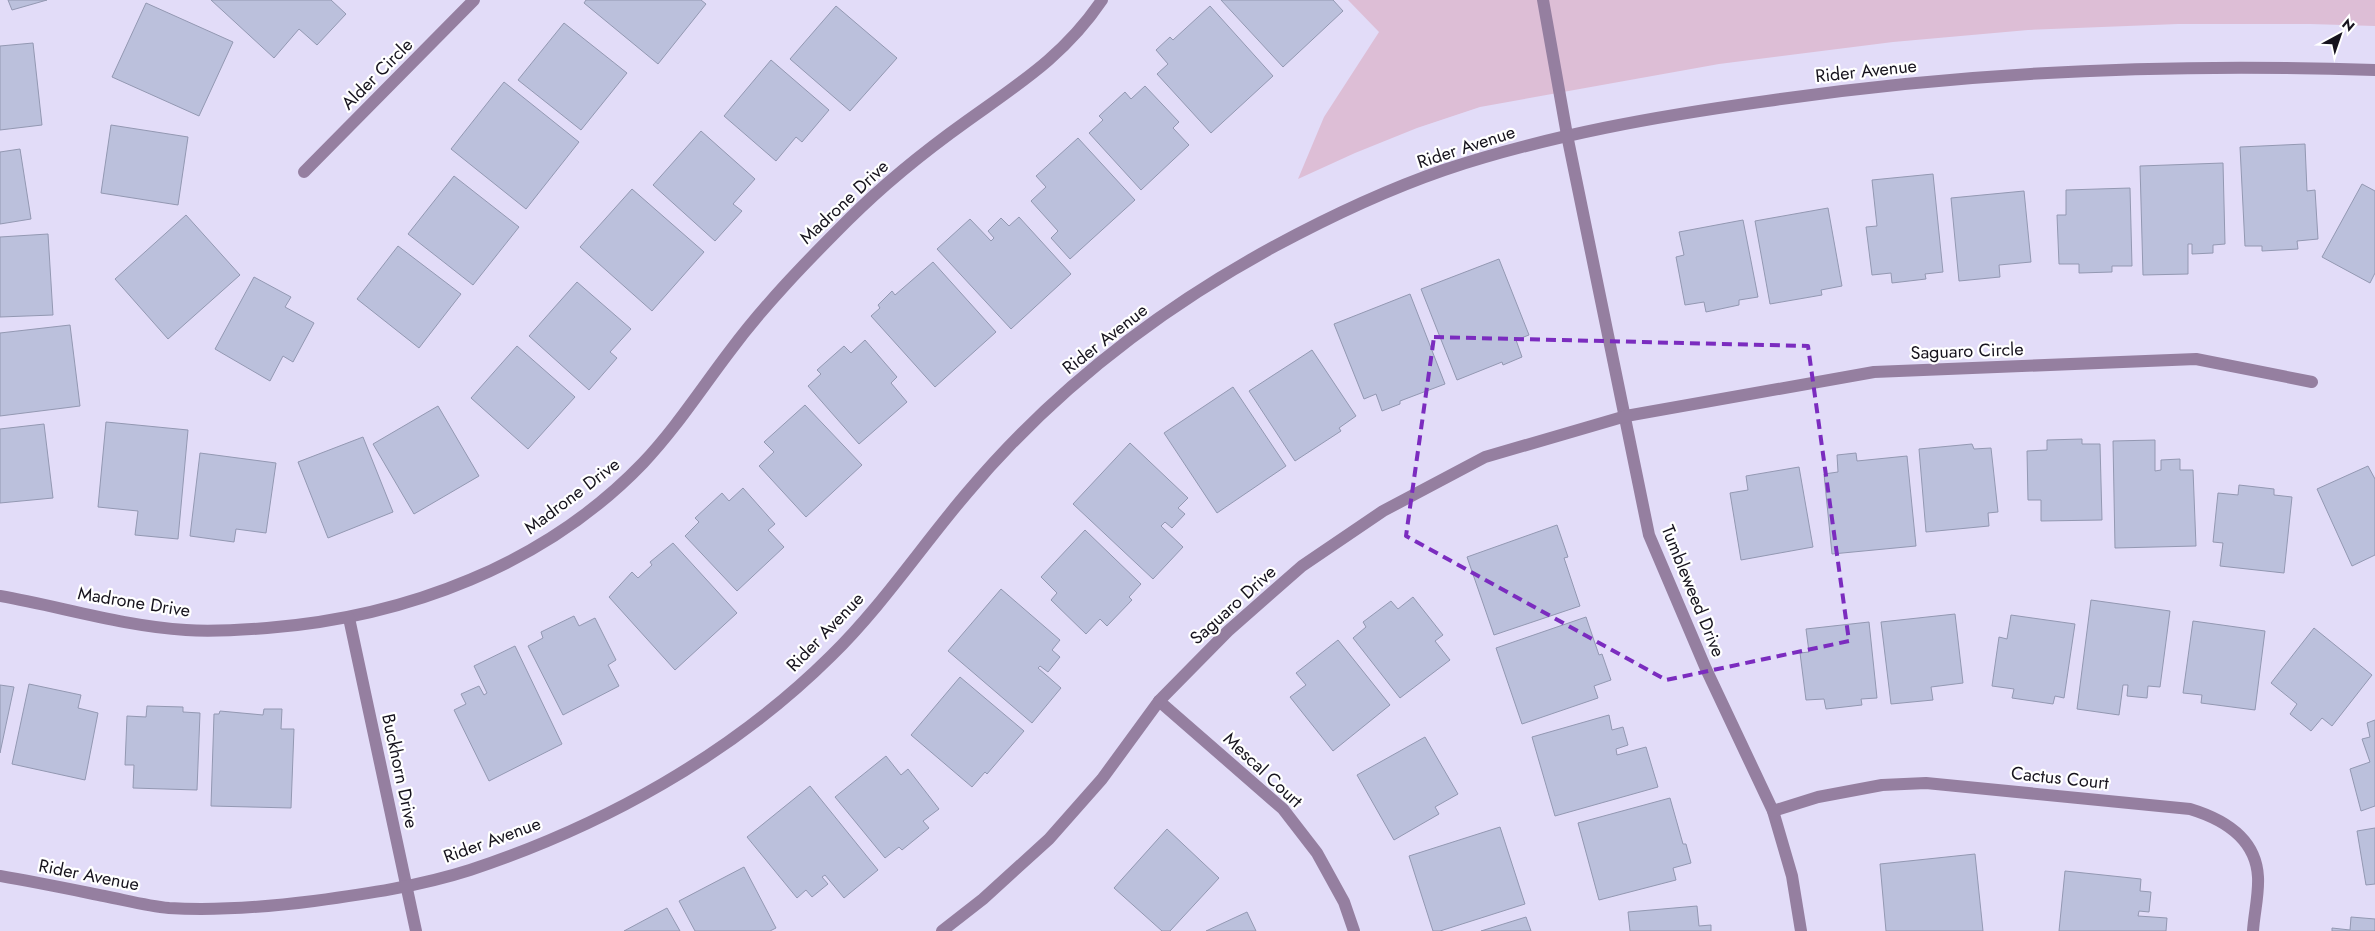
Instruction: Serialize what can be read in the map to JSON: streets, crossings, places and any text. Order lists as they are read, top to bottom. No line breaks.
{"streets":{"street":["Rider Avenue","Alder Circle","Madrone Drive","Saguaro Circle","Tumbleweed Drive","Saguaro Drive","Mescal Court","Buckhorn Drive","Cactus Court"]},"crossings":[["Rider Avenue","Tumbleweed Drive"],["Rider Avenue","Buckhorn Drive"],["Madrone Drive","Buckhorn Drive"],["Saguaro Circle","Tumbleweed Drive"],["Saguaro Circle","Saguaro Drive"],["Tumbleweed Drive","Saguaro Drive"],["Tumbleweed Drive","Cactus Court"],["Saguaro Drive","Mescal Court"]],"north":"top right"}
